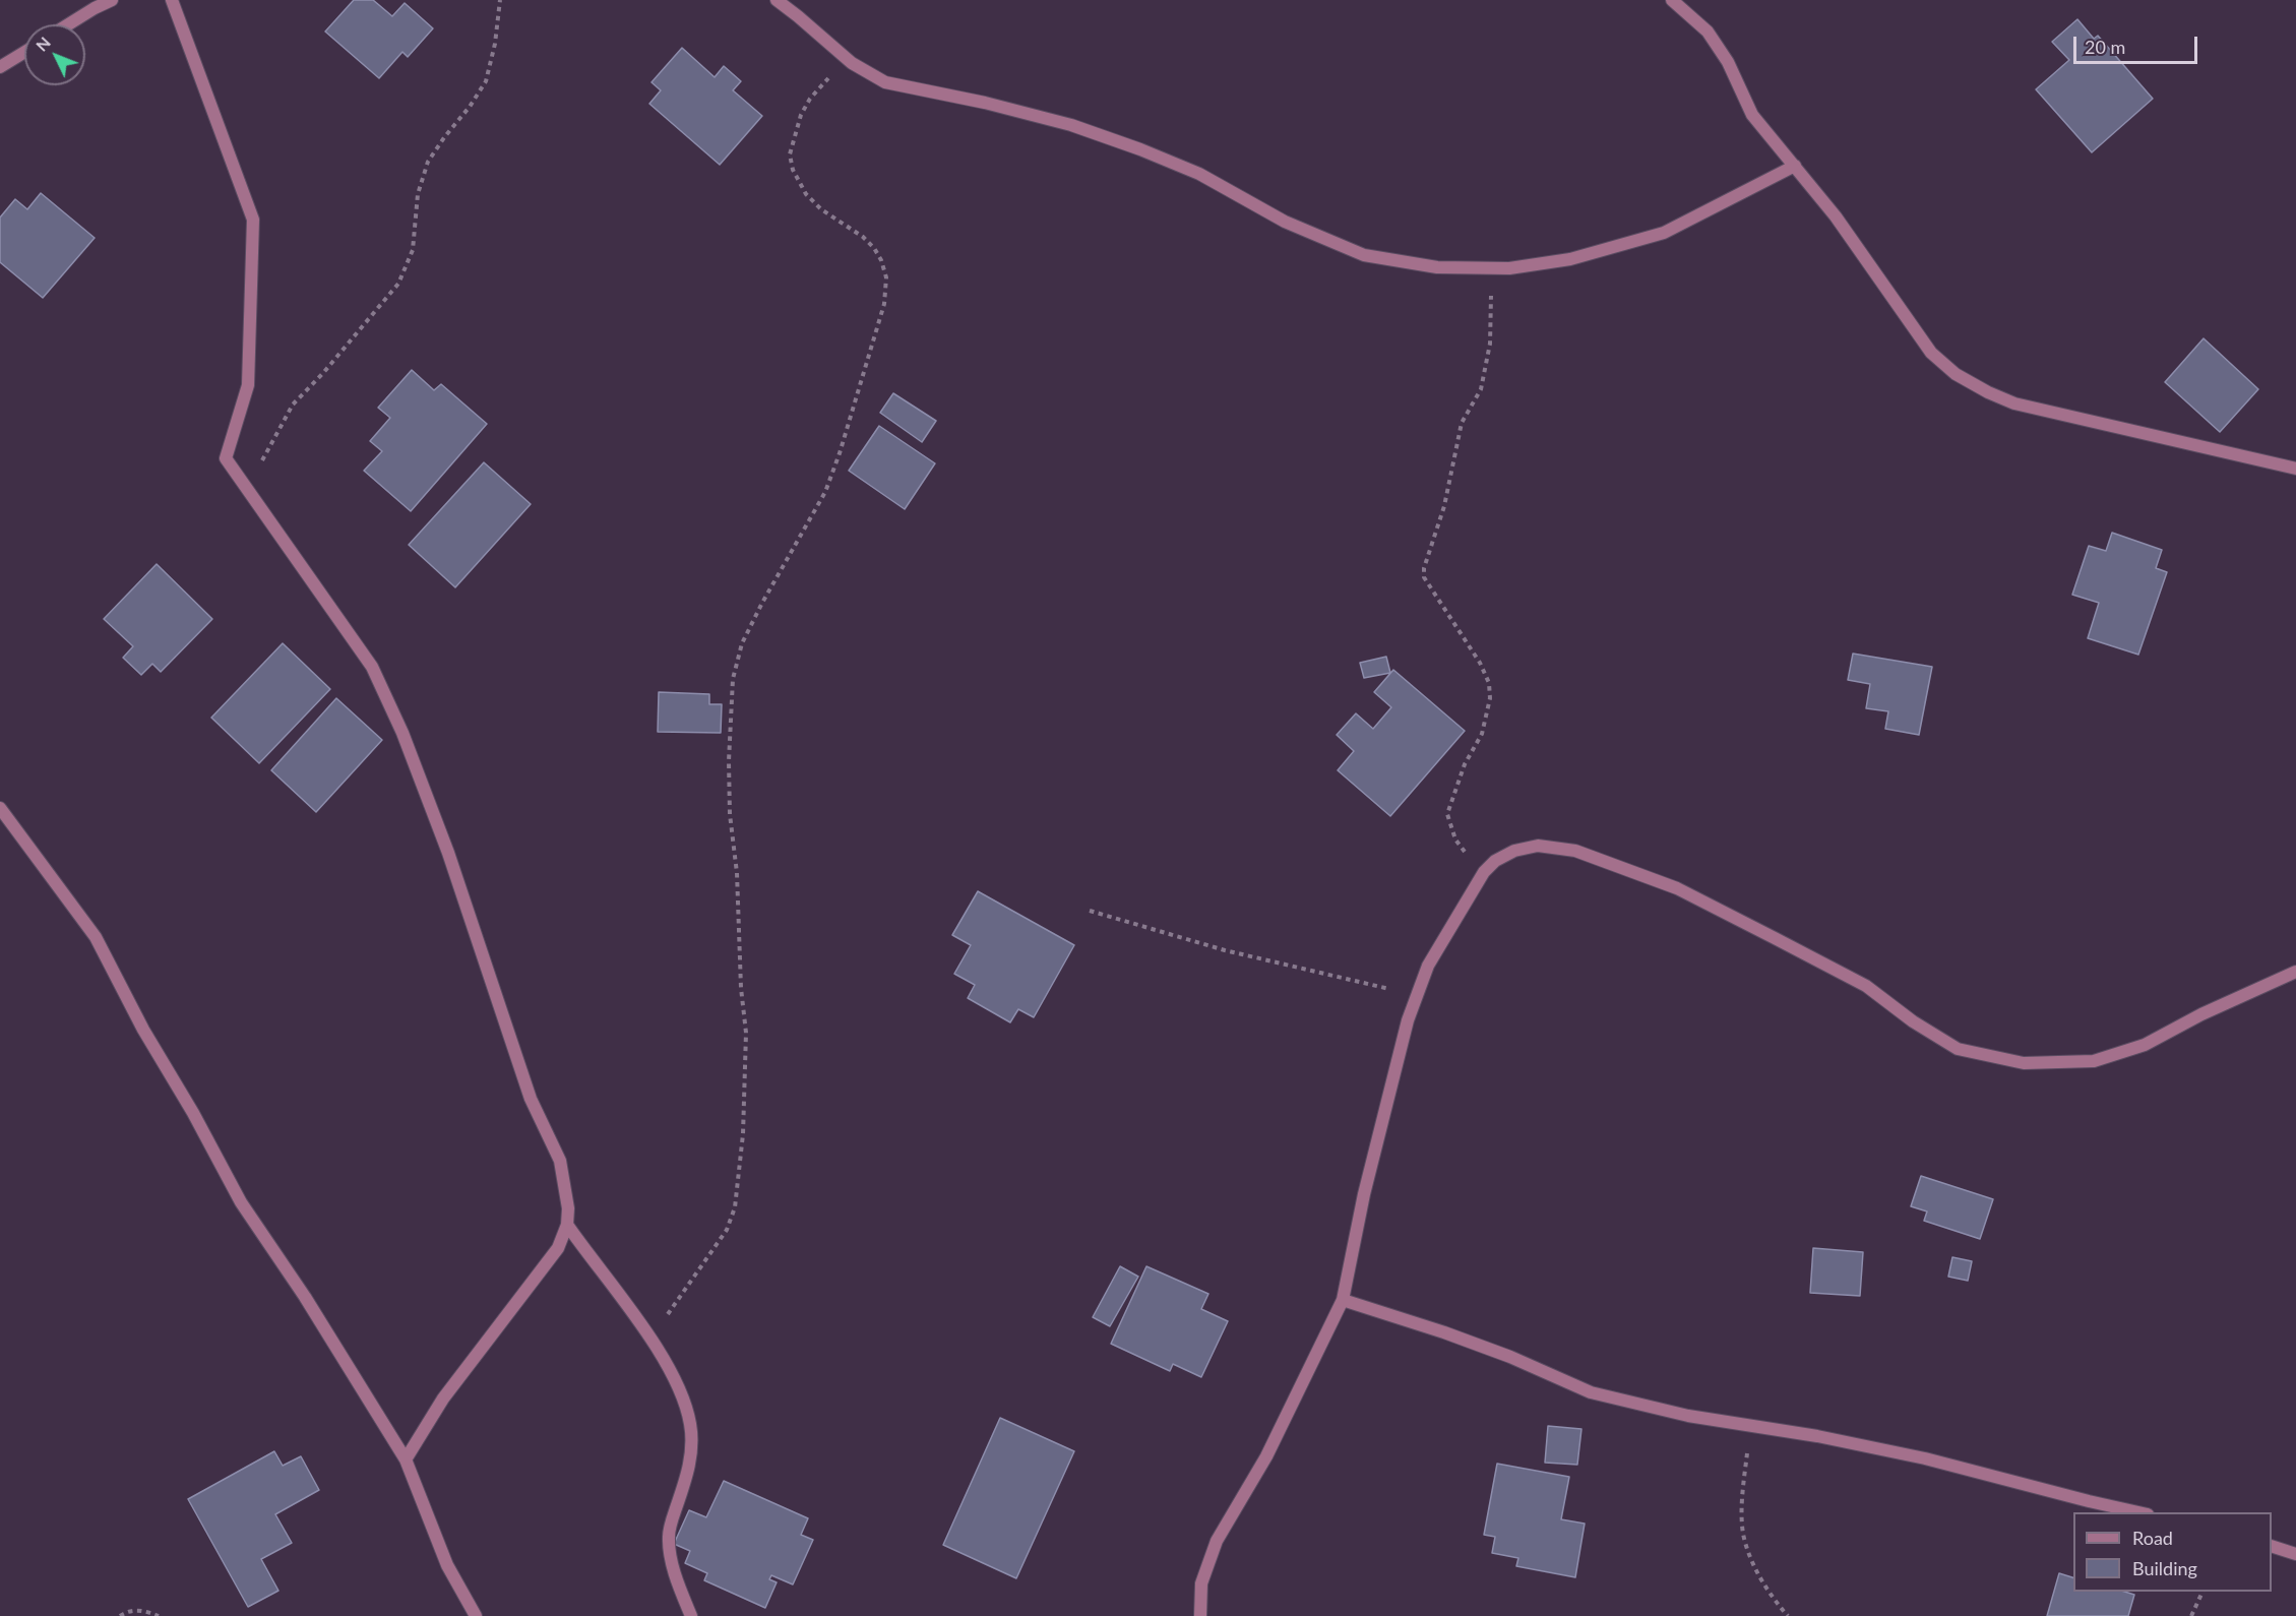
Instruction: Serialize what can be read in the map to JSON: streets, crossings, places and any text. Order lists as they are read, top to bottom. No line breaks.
{"legend":["Road","Building"],"scale_bar":"20 m","north":"top left"}
